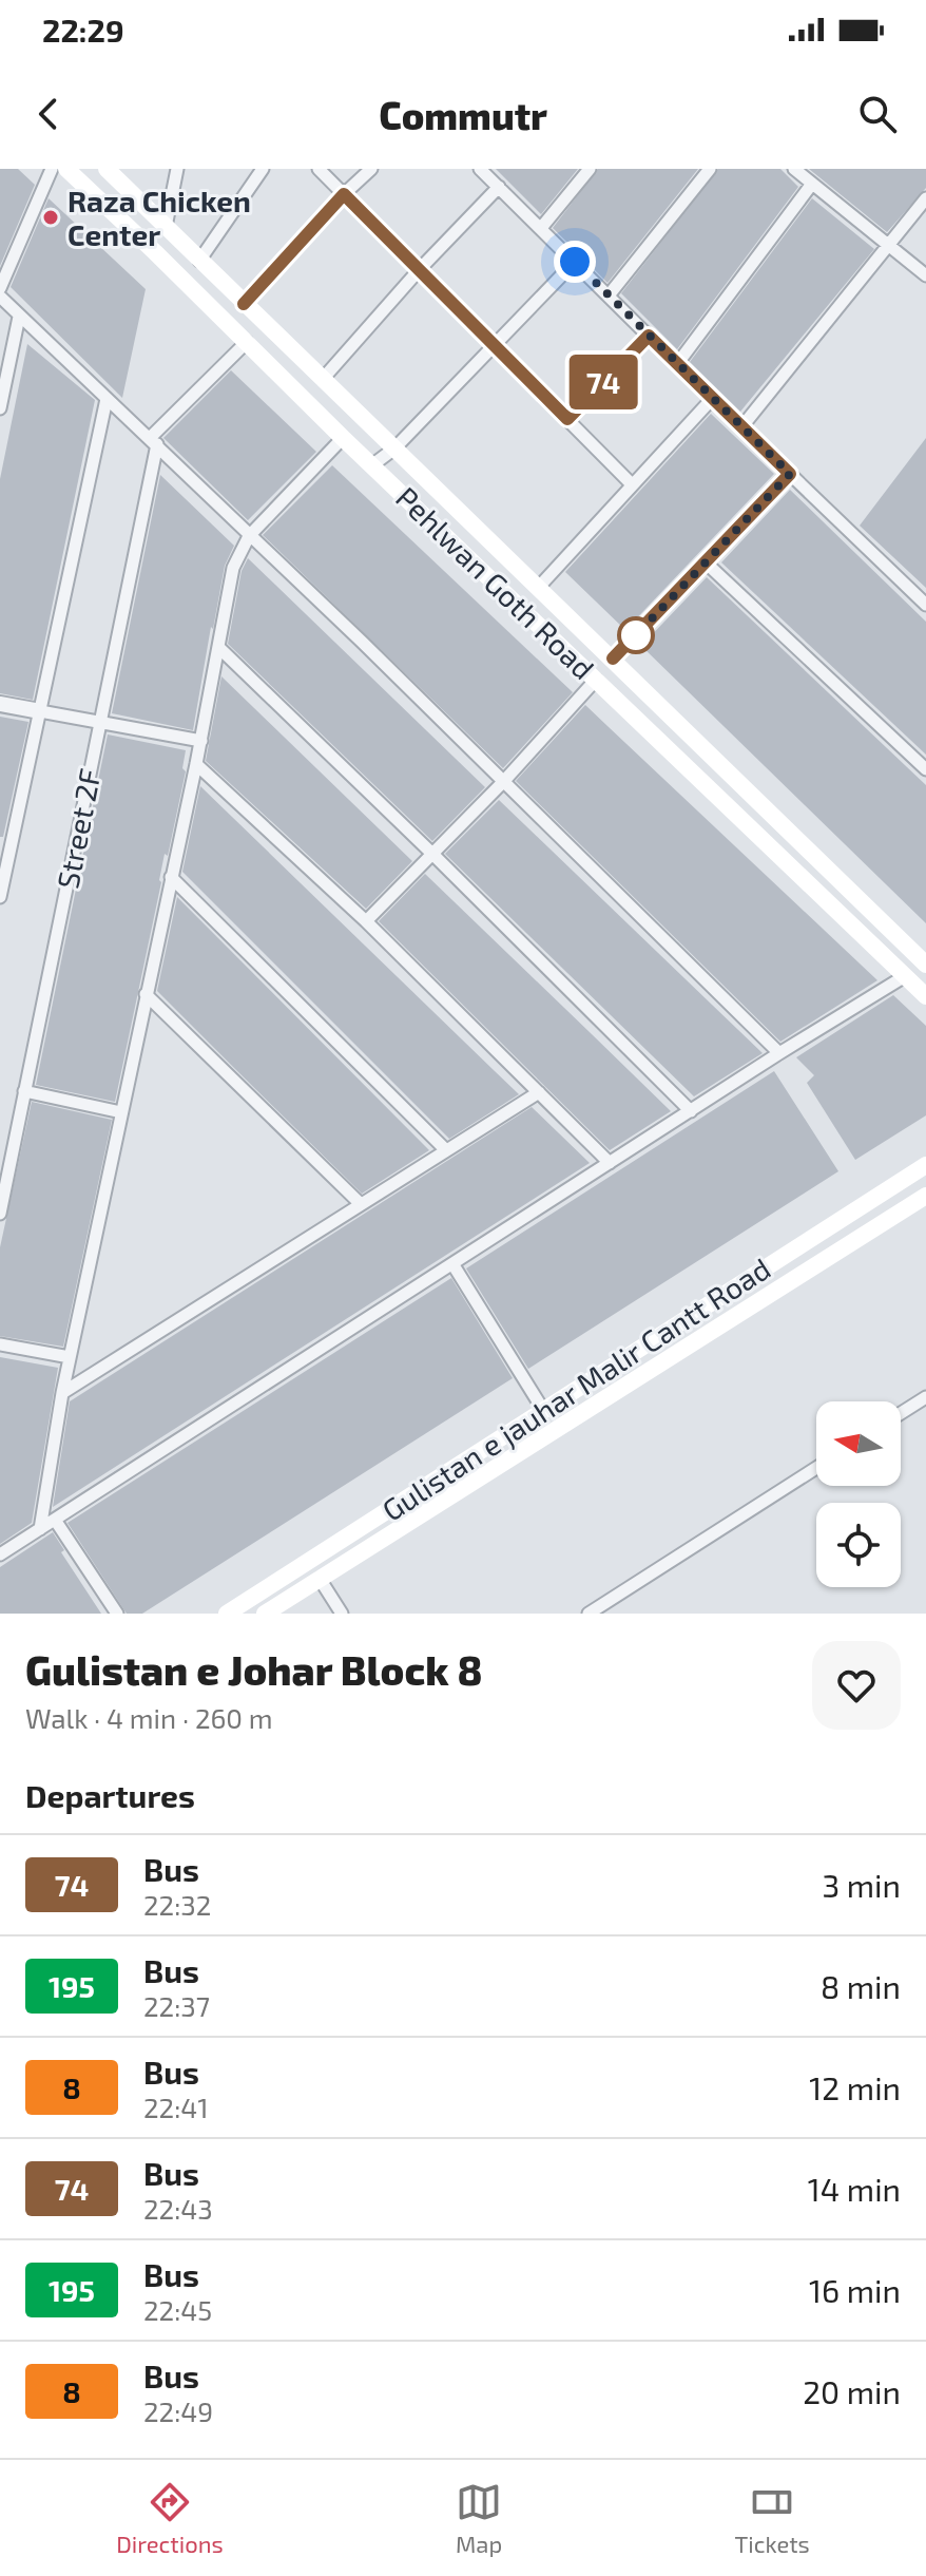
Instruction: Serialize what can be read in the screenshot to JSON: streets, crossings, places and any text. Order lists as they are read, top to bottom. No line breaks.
{"streets":{"main road":["Pehlwan Goth Road","Gulistan e jauhar Malir Cantt Road"],"street":["Street 2F"]},"places":["Raza Chicken Center"],"lines":["bus line 74"],"north":"left","page":{"status":"22:29","header":"Commutr","on_map":"74","heading":[["Gulistan e Johar Block 8","Walk · 4 min · 260 m"],"Departures"],"list":[{"mark":"74","name":"Bus","note":"22:32","value":"3 min"},{"mark":"195","name":"Bus","note":"22:37","value":"8 min"},{"mark":"8","name":"Bus","note":"22:41","value":"12 min"},{"mark":"74","name":"Bus","note":"22:43","value":"14 min"},{"mark":"195","name":"Bus","note":"22:45","value":"16 min"},{"mark":"8","name":"Bus","note":"22:49","value":"20 min"}],"tabs":["Directions","Map","Tickets"]}}
